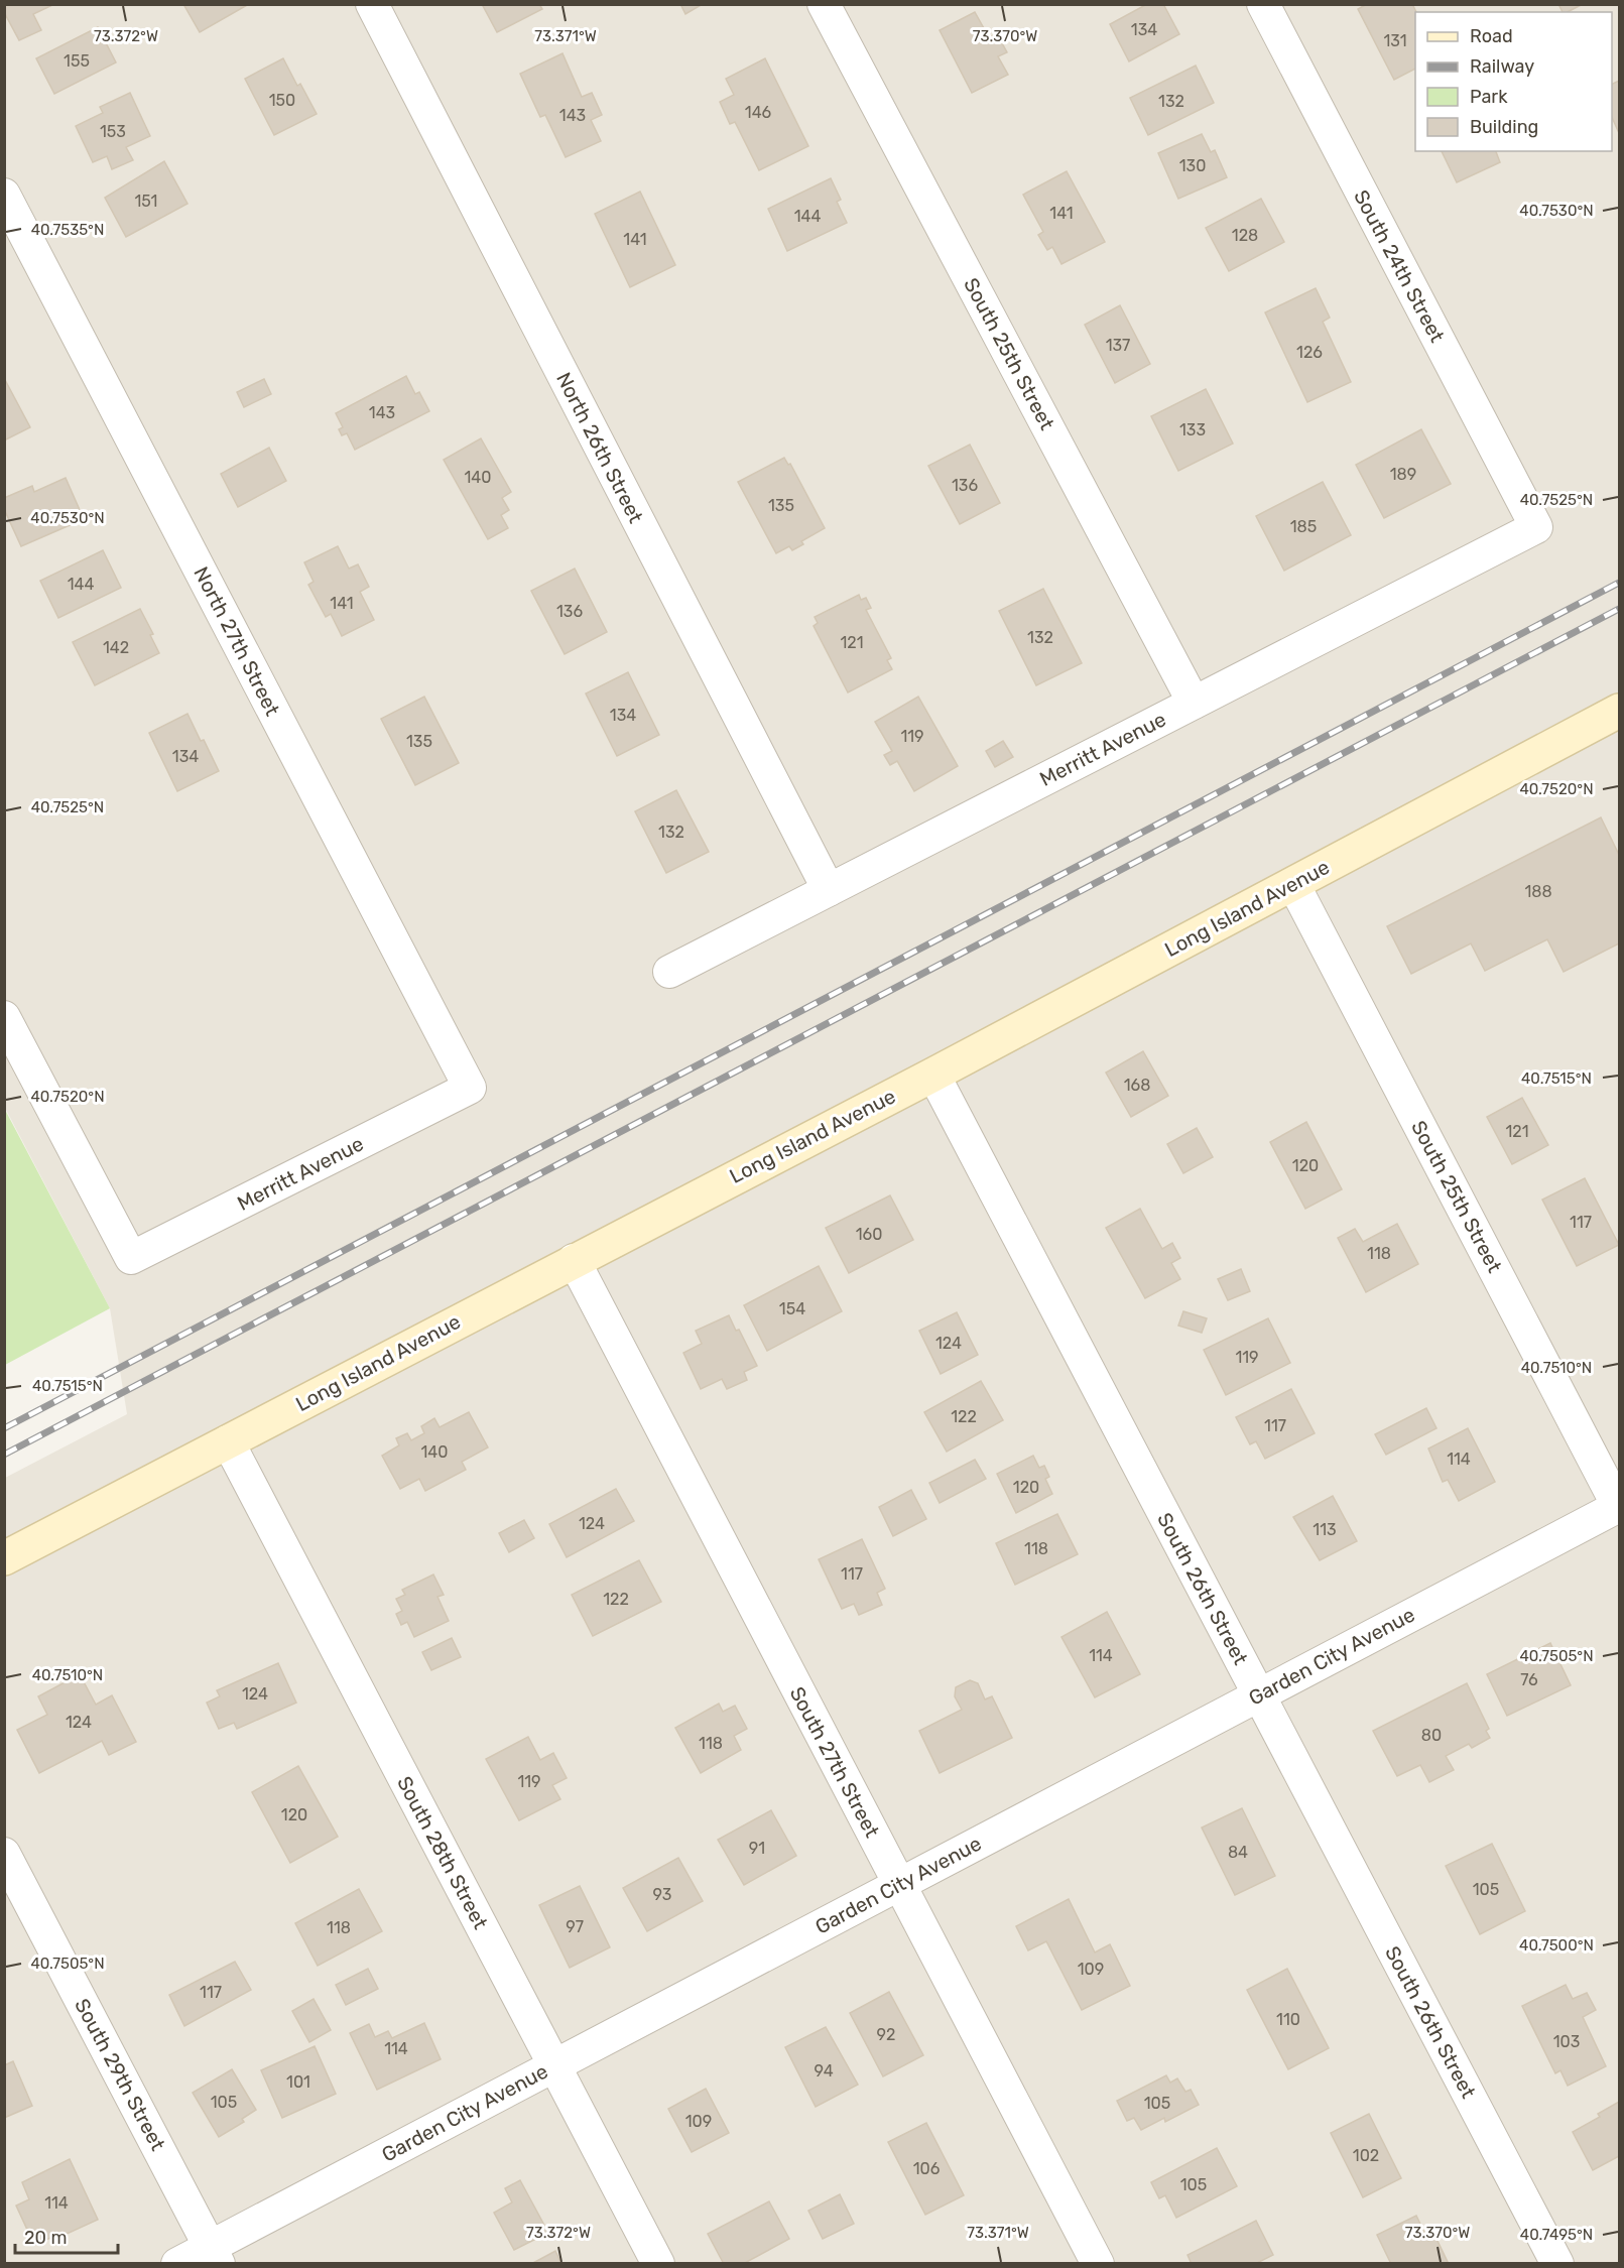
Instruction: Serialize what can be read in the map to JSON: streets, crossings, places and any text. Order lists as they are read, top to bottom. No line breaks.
{"streets":{"street":["South 24th Street","South 25th Street","North 26th Street","North 27th Street","Merritt Avenue","Long Island Avenue","South 26th Street","Garden City Avenue","South 27th Street","South 28th Street","South 29th Street"]},"crossings":[["South 24th Street","Merritt Avenue"],["South 25th Street","Merritt Avenue"],["South 25th Street","Long Island Avenue"],["South 25th Street","Garden City Avenue"],["North 26th Street","Merritt Avenue"],["North 27th Street","Merritt Avenue"],["Long Island Avenue","South 26th Street"],["Long Island Avenue","South 27th Street"],["Long Island Avenue","South 28th Street"],["South 26th Street","Garden City Avenue"],["Garden City Avenue","South 27th Street"],["Garden City Avenue","South 28th Street"],["Garden City Avenue","South 29th Street"]],"house_numbers":["134","131","155","150","132","146","143","153","130","151","141","144","128","141","137","126","143","133","189","140","136","135","185","144","141","136","132","121","142","134","119","135","134","132","188","168","121","120","117","160","118","154","124","119","122","117","140","114","120","124","113","118","117","122","114","76","124","124","80","118","119","120","91","84","105","93","97","118","109","117","110","92","103","114","94","101","105","105","109","102","106","105","114"],"legend":["Road","Railway","Park","Building"],"scale_bar":"20 m","coordinates":["73.372°W","73.371°W","73.370°W","40.7530°N","40.7535°N","40.7525°N","40.7520°N","40.7515°N","40.7510°N","40.7505°N","40.7500°N","40.7495°N"]}
